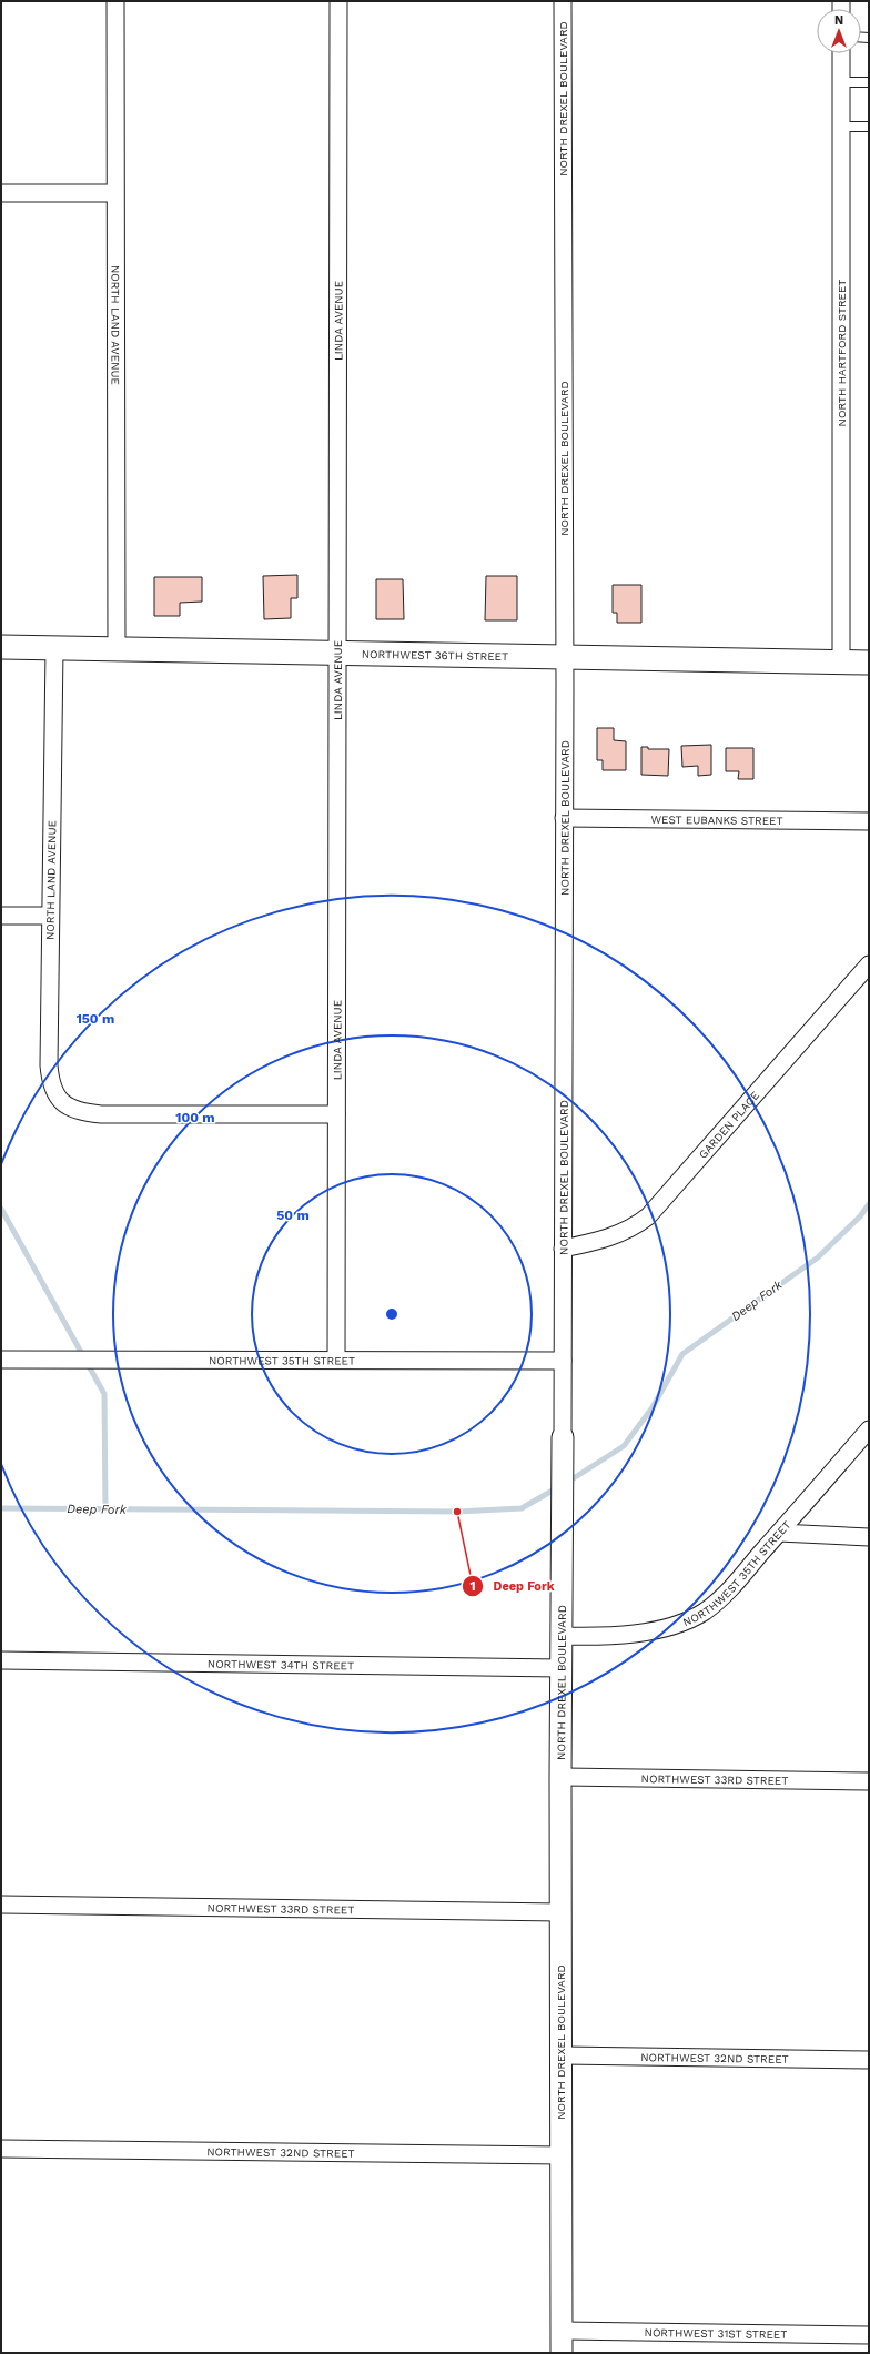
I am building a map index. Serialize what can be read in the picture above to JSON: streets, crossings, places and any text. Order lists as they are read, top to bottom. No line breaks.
{"streets":{"main road":["NORTHWEST 36TH STREET"],"street":["NORTH DREXEL BOULEVARD","LINDA AVENUE","NORTH LAND AVENUE","NORTH HARTFORD STREET","WEST EUBANKS STREET","GARDEN PLACE","NORTHWEST 35TH STREET","NORTHWEST 34TH STREET","NORTHWEST 33RD STREET","NORTHWEST 32ND STREET","NORTHWEST 31ST STREET"]},"crossings":[["NORTH DREXEL BOULEVARD","NORTHWEST 36TH STREET"],["NORTH DREXEL BOULEVARD","WEST EUBANKS STREET"],["NORTH DREXEL BOULEVARD","GARDEN PLACE"],["NORTH DREXEL BOULEVARD","NORTHWEST 35TH STREET"],["NORTH DREXEL BOULEVARD","NORTHWEST 34TH STREET"],["NORTH DREXEL BOULEVARD","NORTHWEST 33RD STREET"],["NORTH DREXEL BOULEVARD","NORTHWEST 32ND STREET"],["NORTH DREXEL BOULEVARD","NORTHWEST 31ST STREET"],["LINDA AVENUE","NORTH LAND AVENUE"],["LINDA AVENUE","NORTHWEST 36TH STREET"],["LINDA AVENUE","NORTHWEST 35TH STREET"],["NORTH LAND AVENUE","NORTHWEST 36TH STREET"],["NORTH HARTFORD STREET","NORTHWEST 36TH STREET"]],"water":["Deep Fork"],"places":["Deep Fork"],"north":"top","rings":["150 m","100 m","50 m"]}
